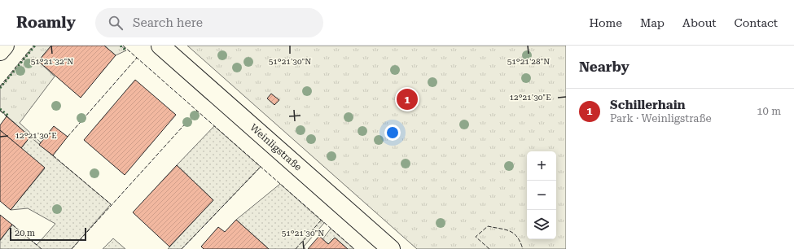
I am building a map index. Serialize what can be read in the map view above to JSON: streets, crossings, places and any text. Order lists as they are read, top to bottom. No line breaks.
{"streets":{"street":["Weinligstraße"]},"scale_bar":"20 m","page":{"header":"Roamly","search":"Search here","nav":["Home","Map","About","Contact"],"heading":"Nearby","pins":"1","list":[{"mark":"1","name":"Schillerhain","note":"Park · Weinligstraße","value":"10 m"}],"map_buttons":["+","−"],"scale":"20 m"},"coordinates":["51°21'32\"N","51°21'30\"N","51°21'28\"N","12°21'30\"E"]}
